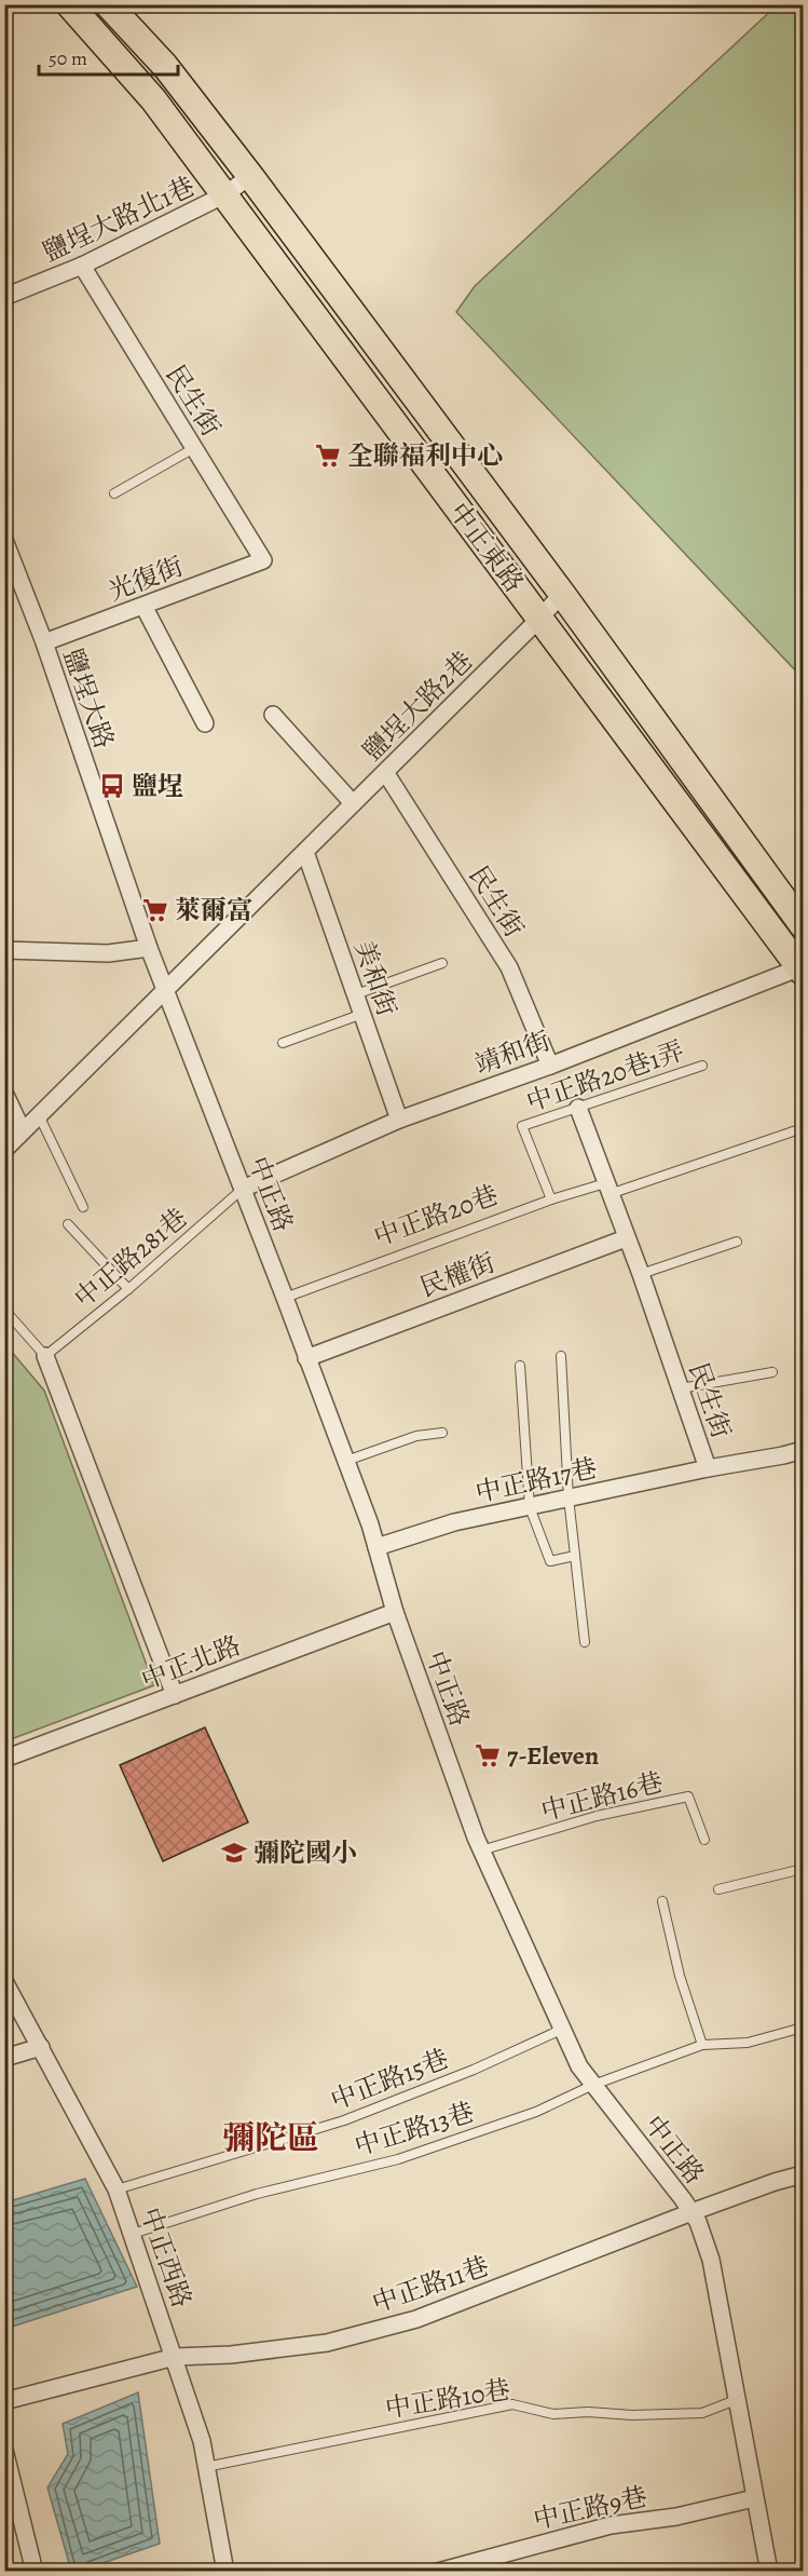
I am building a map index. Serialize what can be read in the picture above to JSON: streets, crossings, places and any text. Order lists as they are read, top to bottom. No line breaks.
{"streets":{"main road":["中正東路"],"street":["鹽埕大路北1巷","民生街","光復街","鹽埕大路","鹽埕大路2巷","美和街","靖和街","中正路","民權街","中正路17巷","中正北路","中正西路","中正路11巷","中正路9巷"],"lane":["中正路20巷1弄","中正路20巷","中正路281巷","中正路16巷","中正路15巷","中正路13巷","中正路10巷"]},"crossings":[["鹽埕大路北1巷","民生街"],["鹽埕大路北1巷","中正東路"],["民生街","光復街"],["民生街","鹽埕大路2巷"],["民生街","靖和街"],["民生街","民權街"],["民生街","中正路17巷"],["中正東路","鹽埕大路2巷"],["中正東路","靖和街"],["光復街","鹽埕大路"],["鹽埕大路","中正路"],["鹽埕大路2巷","美和街"],["鹽埕大路2巷","中正路"],["美和街","靖和街"],["靖和街","中正路"],["靖和街","中正路281巷"],["中正路20巷1弄","中正路20巷"],["中正路","中正路20巷"],["中正路","中正路281巷"],["中正路","民權街"],["中正路","中正路17巷"],["中正路","中正北路"],["中正路","中正路16巷"],["中正路","中正路15巷"],["中正路","中正路13巷"],["中正路","中正路11巷"],["中正路","中正路10巷"],["中正路","中正路9巷"],["中正路15巷","中正西路"],["中正路13巷","中正西路"],["中正西路","中正路11巷"],["中正西路","中正路10巷"]],"districts":["彌陀區"],"places":{"supermarket":["全聯福利中心","萊爾富","7-Eleven"],"bus stop":["鹽埕"],"school or university":["彌陀國小"]},"scale_bar":"50 m"}
